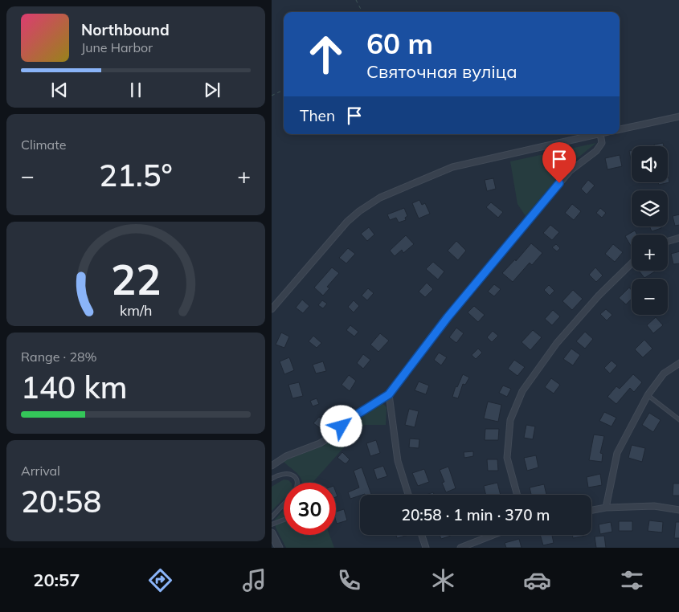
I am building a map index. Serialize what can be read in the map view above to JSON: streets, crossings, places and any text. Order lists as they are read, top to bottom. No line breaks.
{"page":{"turn":["60 m","Святочная вуліца"],"song":["Northbound","June Harbor"],"then":"Then","tile":["Climate",["Range · 28%","140 km"],["Arrival","20:58"]],"map_buttons":["+","−"],"heat":["−","21.5°","+"],"limit":"30","trip":"20:58 · 1 min · 370 m","tabs":"20:57","gauge":["22","km/h"]}}
